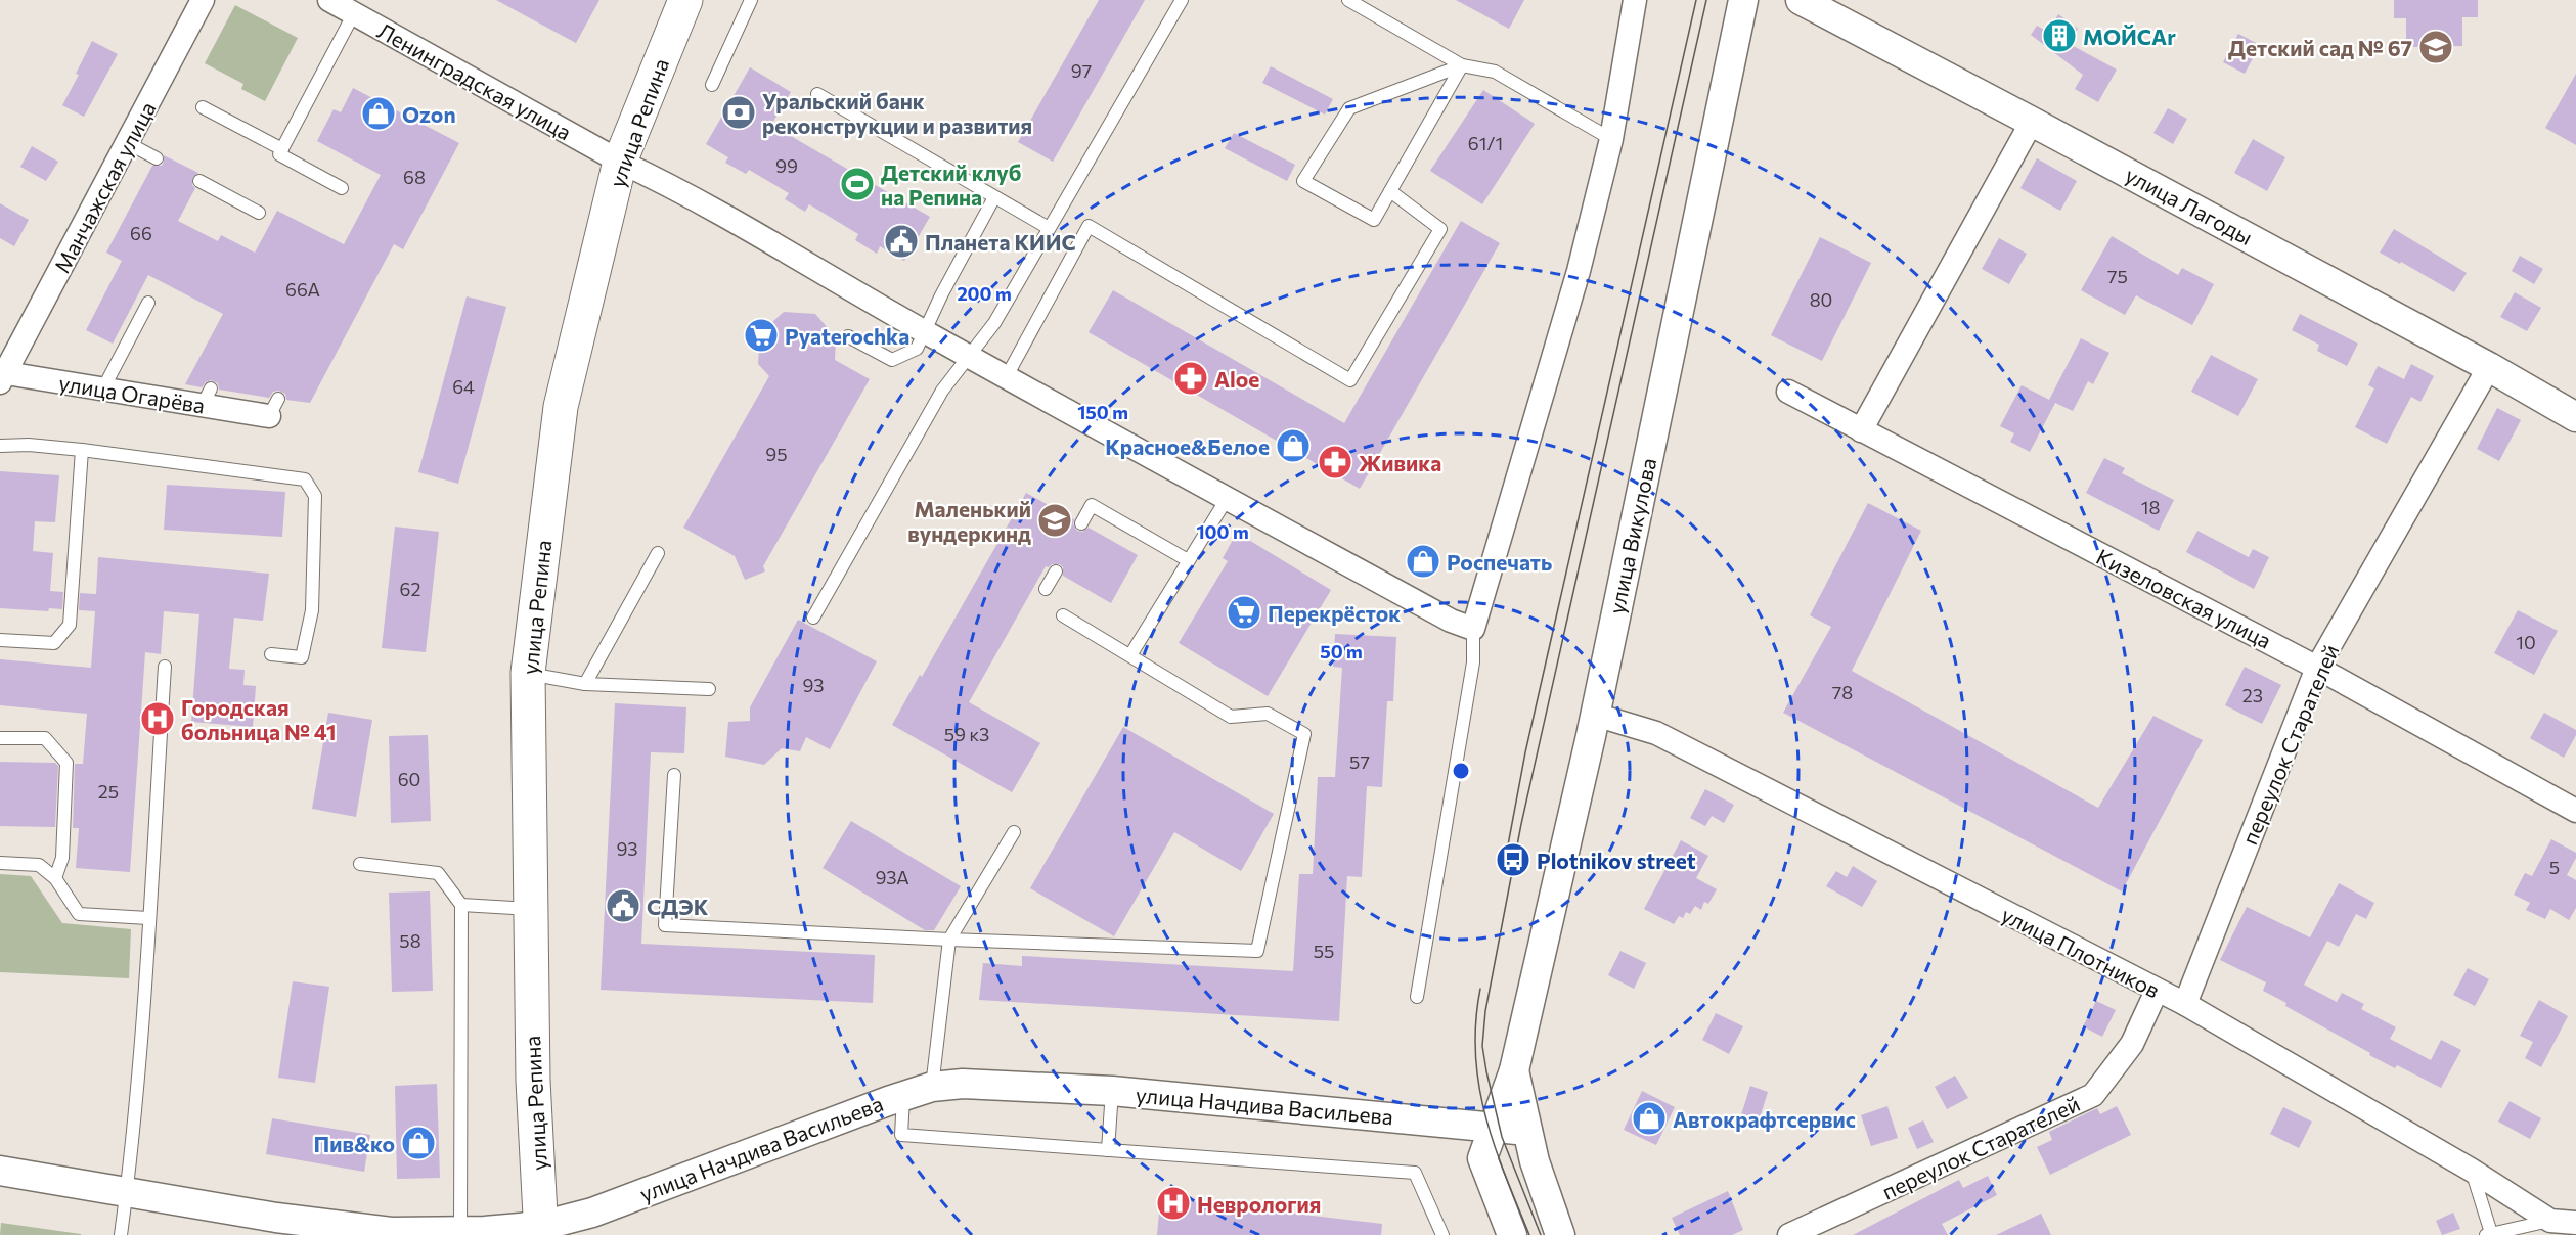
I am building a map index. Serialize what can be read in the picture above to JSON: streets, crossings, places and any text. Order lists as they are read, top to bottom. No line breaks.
{"streets":{"main road":["улица Репина"],"street":["Ленинградская улица","Манчажская улица","улица Лагоды","улица Огарёва","улица Викулова","Кизеловская улица","переулок Старателей","улица Плотников","улица Начдива Васильева"]},"crossings":[["Ленинградская улица","улица Репина"],["улица Репина","улица Начдива Васильева"],["Манчажская улица","улица Огарёва"],["улица Лагоды","переулок Старателей"],["улица Викулова","улица Плотников"],["улица Викулова","улица Начдива Васильева"],["Кизеловская улица","переулок Старателей"],["переулок Старателей","улица Плотников"]],"places":{"building":["МОЙCAr"],"school or university":["Детский сад № 67","Маленький вундеркинд"],"bank":["Уральский банк реконструкции и развития"],"shop":["Ozon","Красное&Белое","Роспечать","Автокрафтсервис","Пив&ко"],"sports":["Детский клуб на Репина"],"public building":["Планета КИИС","СДЭК"],"supermarket":["Pyaterochka","Перекрёсток"],"pharmacy":["Aloe","Живика"],"hospital":["Городская больница № 41","Неврология"],"bus stop":["Plotnikov street"]},"house_numbers":["97","61/1","99","68","66","75","66А","80","64","95","18","62","10","93","78","23","59 к3","57","60","25","93","5","93А","58","55"],"rings":["200 m","150 m","100 m","50 m"]}
